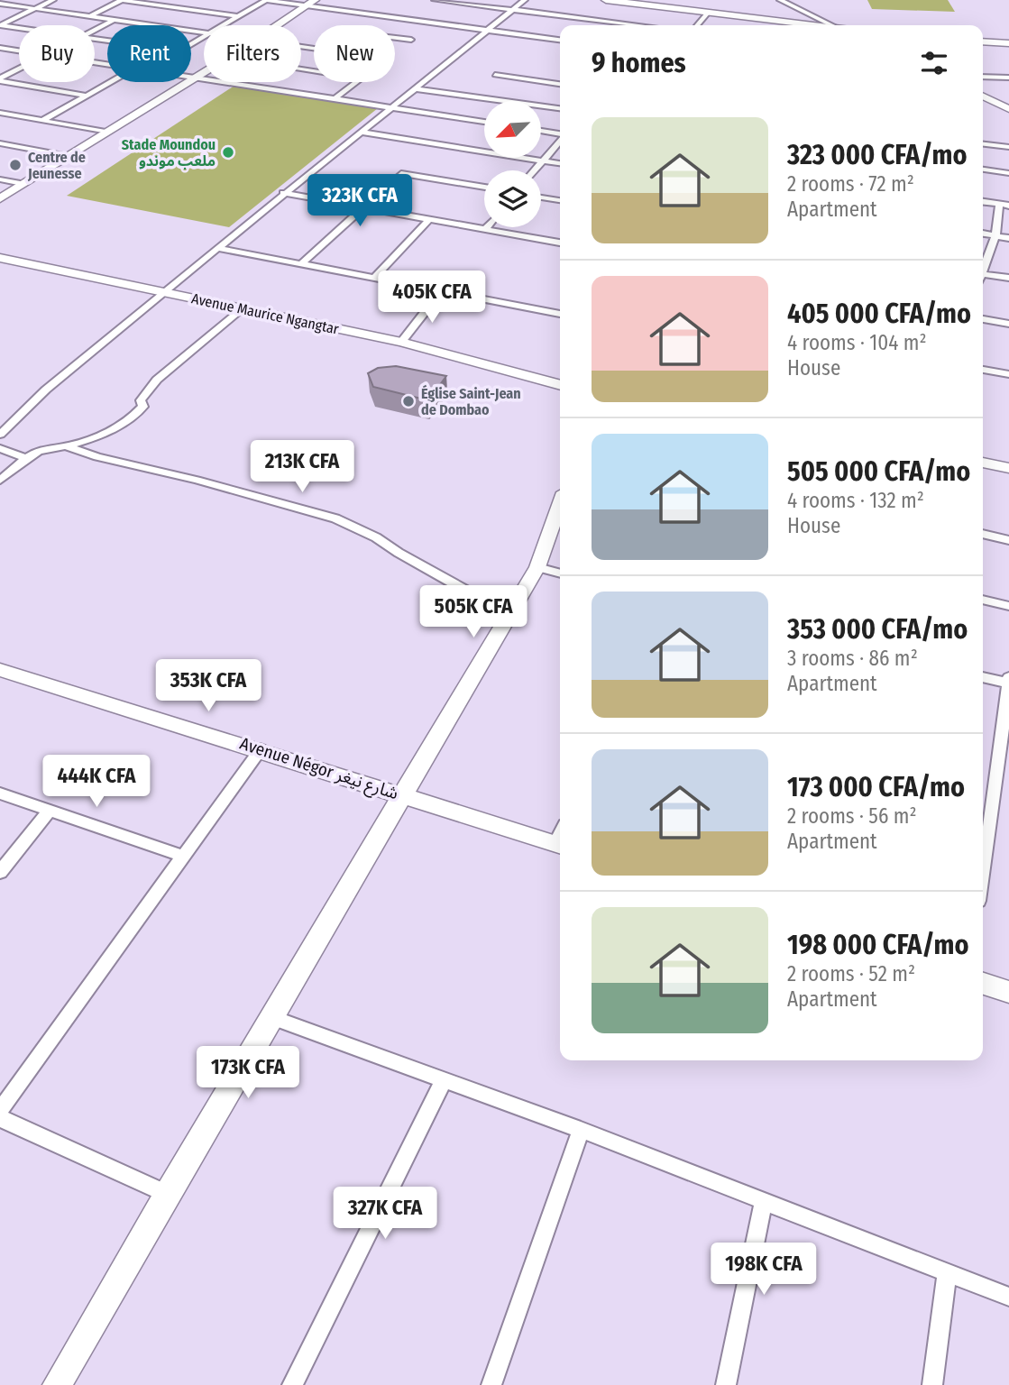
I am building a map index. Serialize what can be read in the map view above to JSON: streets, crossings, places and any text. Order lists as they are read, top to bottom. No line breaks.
{"streets":{"street":["Avenue Maurice Ngangtar","Avenue Négor شارع نيغر"]},"places":["Stade Moundou ملعب موندو","Centre de Jeunesse","Église Saint-Jean de Dombao"],"north":"bottom left","page":{"chip":["Buy","Rent","Filters","New"],"heading":"9 homes","list":[{"name":"323 000 CFA/mo","note":"2 rooms · 72 m² · Apartment"},{"name":"405 000 CFA/mo","note":"4 rooms · 104 m² · House"},{"name":"505 000 CFA/mo","note":"4 rooms · 132 m² · House"},{"name":"353 000 CFA/mo","note":"3 rooms · 86 m² · Apartment"},{"name":"173 000 CFA/mo","note":"2 rooms · 56 m² · Apartment"},{"name":"198 000 CFA/mo","note":"2 rooms · 52 m² · Apartment"}],"price":["323K CFA","405K CFA","213K CFA","505K CFA","353K CFA","444K CFA","173K CFA","327K CFA","198K CFA"]}}
